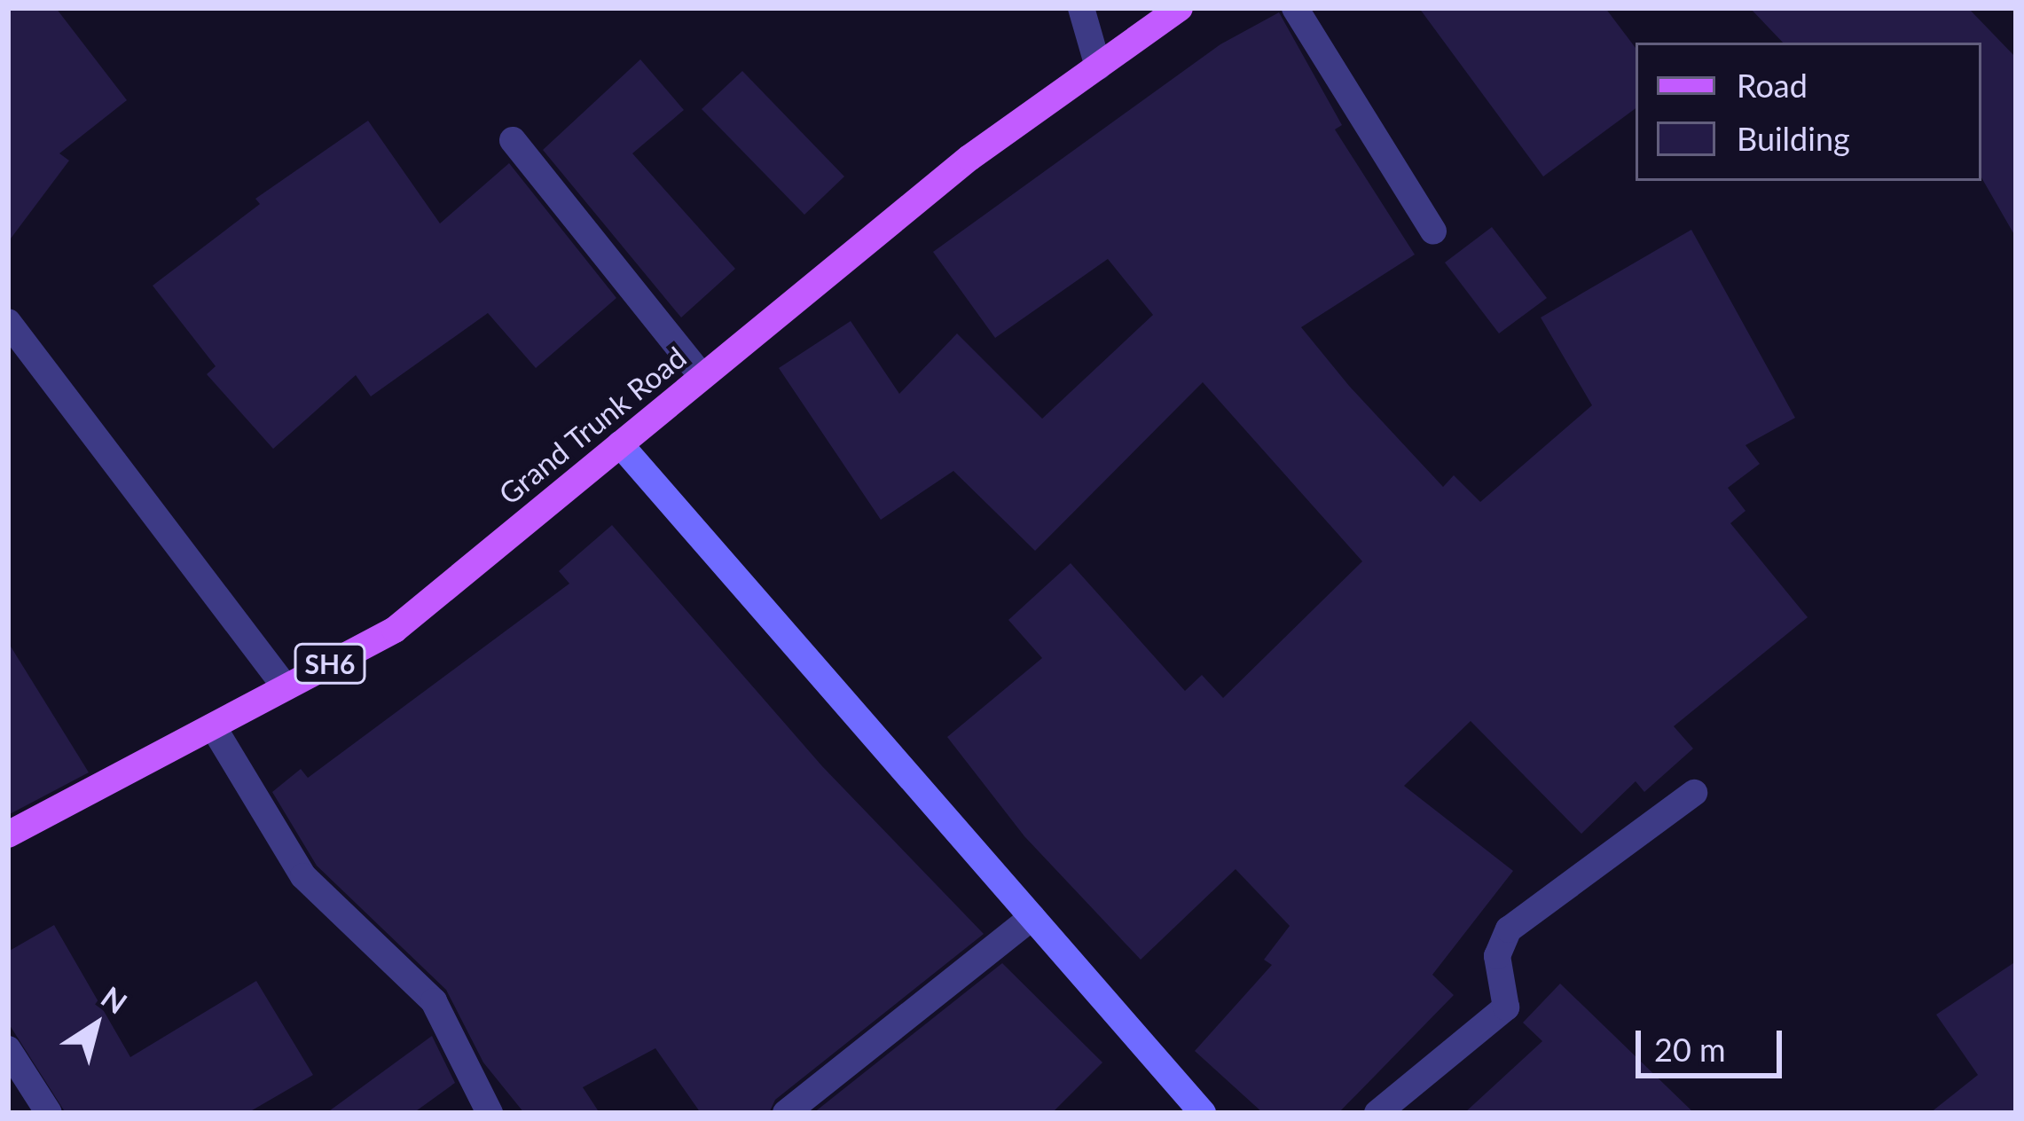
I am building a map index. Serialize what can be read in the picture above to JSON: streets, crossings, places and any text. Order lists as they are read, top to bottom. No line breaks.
{"streets":{"main road":["Grand Trunk Road","SH6"]},"legend":["Road","Building"],"scale_bar":"20 m","north":"top right"}
